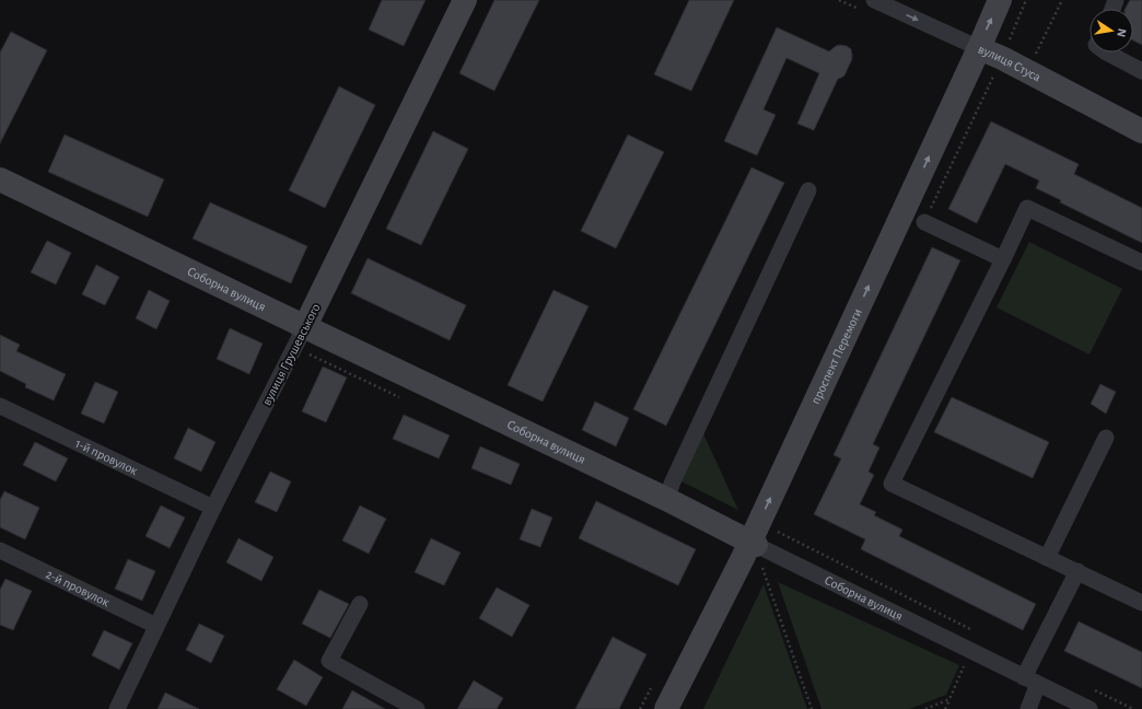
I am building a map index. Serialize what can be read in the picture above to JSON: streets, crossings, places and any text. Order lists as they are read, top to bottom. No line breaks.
{"streets":{"street":["вулиця Стуса","Соборна вулиця","вулиця Грушевського","проспект Перемоги","1-й провулок","2-й провулок"]},"crossings":[["вулиця Стуса","проспект Перемоги"],["Соборна вулиця","вулиця Грушевського"],["Соборна вулиця","проспект Перемоги"],["вулиця Грушевського","1-й провулок"],["вулиця Грушевського","2-й провулок"]],"one_way":["вулиця Стуса"],"north":"right"}
